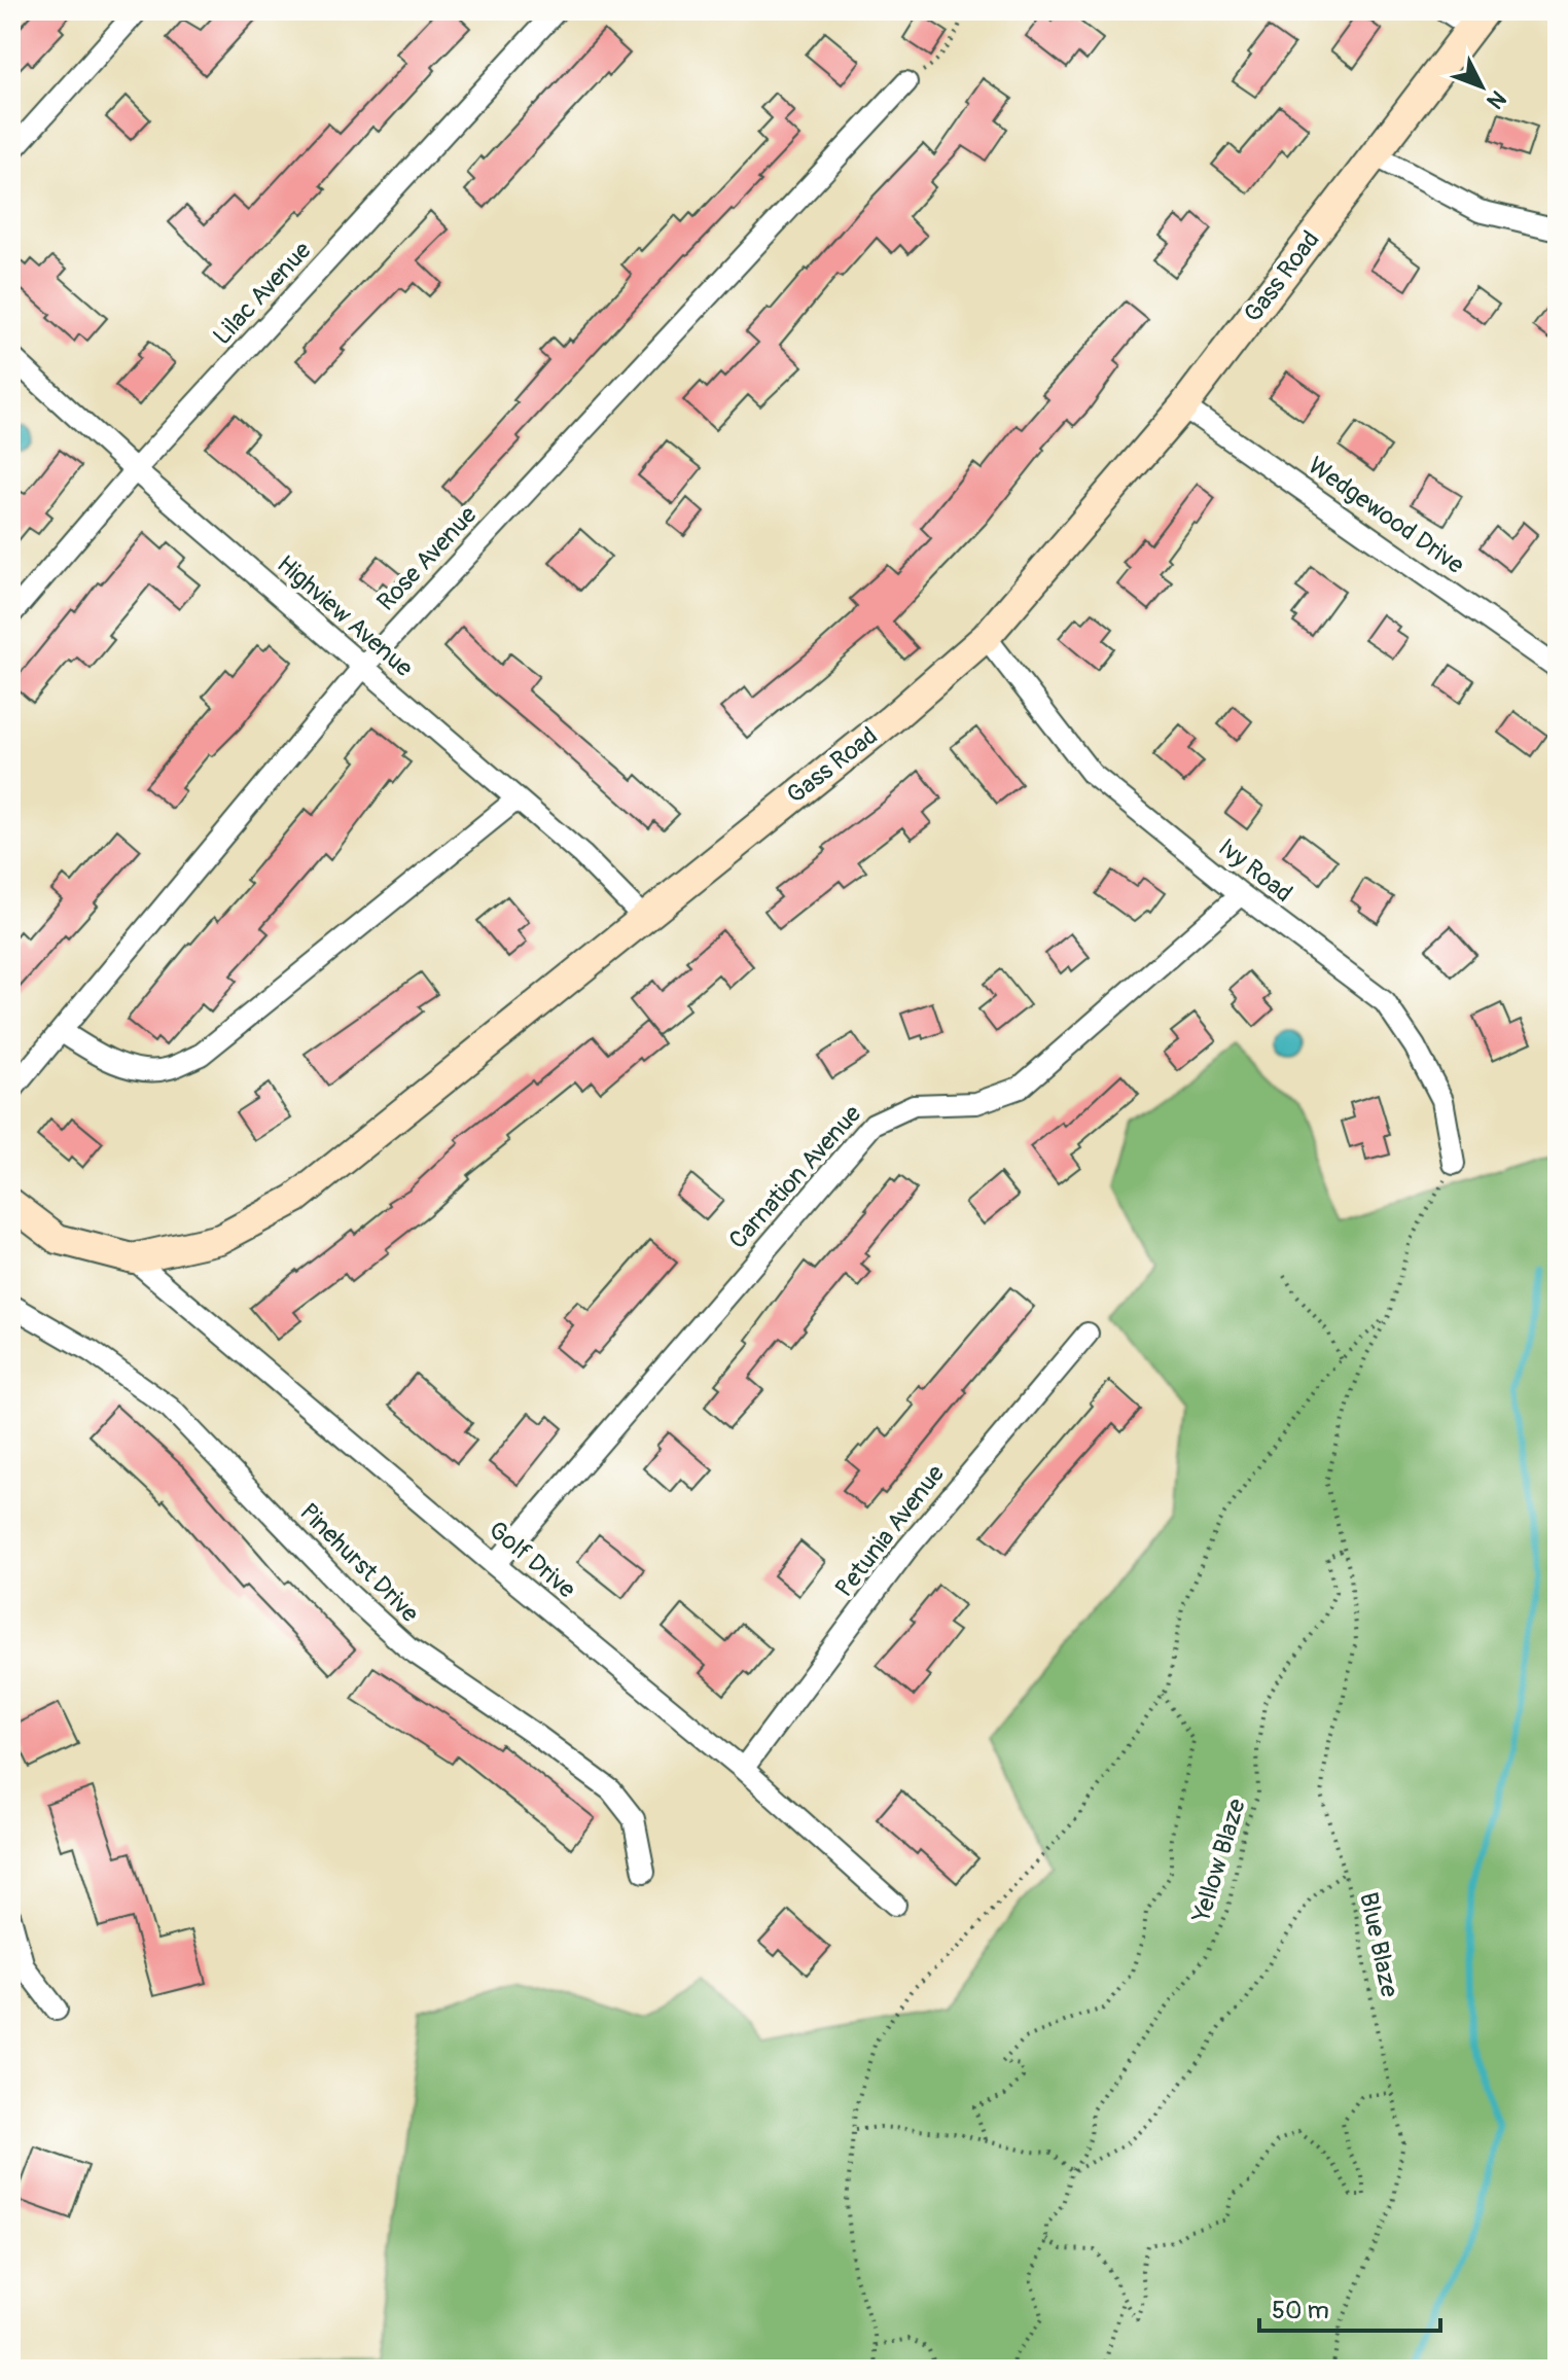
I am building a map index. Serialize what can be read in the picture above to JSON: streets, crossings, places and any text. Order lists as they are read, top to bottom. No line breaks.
{"streets":{"street":["Gass Road","Lilac Avenue","Wedgewood Drive","Rose Avenue","Highview Avenue","Ivy Road","Carnation Avenue","Petunia Avenue","Golf Drive","Pinehurst Drive"],"path":["Yellow Blaze","Blue Blaze"]},"crossings":[["Gass Road","Wedgewood Drive"],["Gass Road","Highview Avenue"],["Gass Road","Ivy Road"],["Gass Road","Golf Drive"],["Lilac Avenue","Highview Avenue"],["Rose Avenue","Highview Avenue"],["Ivy Road","Carnation Avenue"],["Carnation Avenue","Golf Drive"],["Petunia Avenue","Golf Drive"],["Yellow Blaze","Blue Blaze"]],"scale_bar":"50 m","north":"bottom right"}
